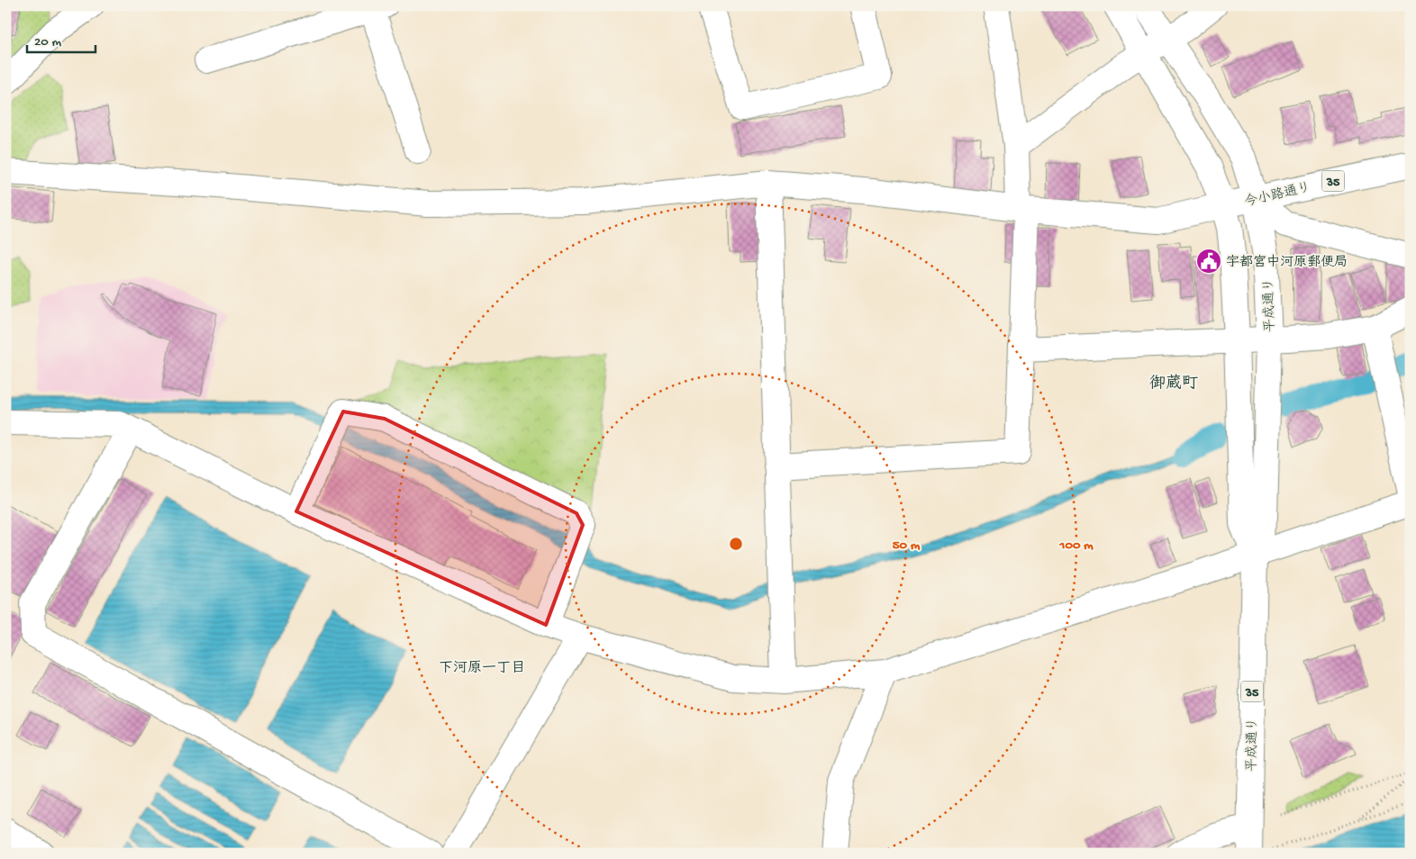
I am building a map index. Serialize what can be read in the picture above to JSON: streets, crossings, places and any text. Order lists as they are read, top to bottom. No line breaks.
{"streets":{"street":["35","今小路通り","平成通り"]},"crossings":[["今小路通り","平成通り"]],"districts":["御蔵町","下河原一丁目"],"places":{"public building":["宇都宮中河原郵便局"]},"scale_bar":"20 m","rings":["50 m","100 m"]}
